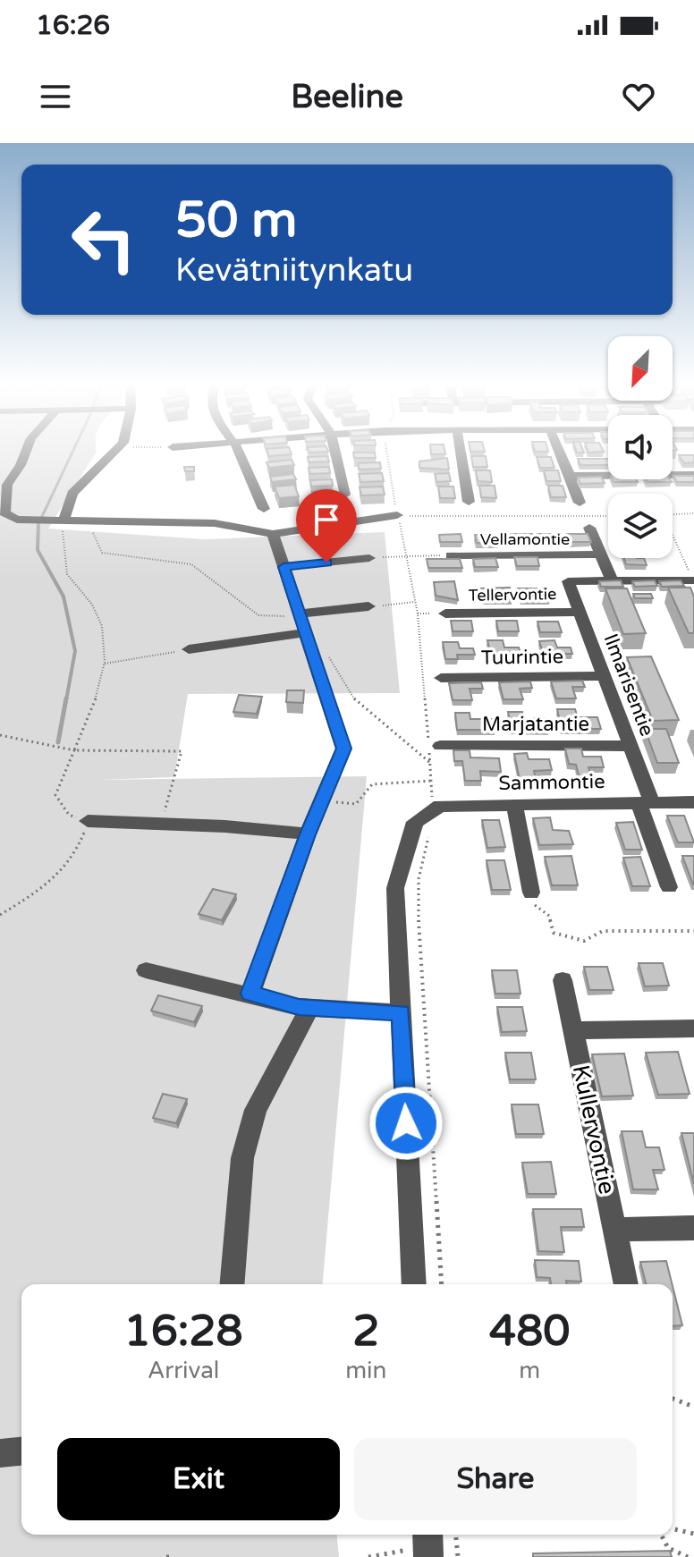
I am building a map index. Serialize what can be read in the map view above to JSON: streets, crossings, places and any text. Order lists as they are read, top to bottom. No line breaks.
{"streets":{"street":["Vellamontie","Tellervontie","Tuurintie","Ilmarisentie","Marjatantie","Sammontie","Kullervontie"]},"crossings":[["Vellamontie","Ilmarisentie"],["Tellervontie","Ilmarisentie"],["Tuurintie","Ilmarisentie"],["Ilmarisentie","Marjatantie"],["Ilmarisentie","Sammontie"]],"north":"bottom left","page":{"status":"16:26","header":"Beeline","turn":["50 m","Kevätniitynkatu"],"eta":["16:28","Arrival","2","min","480","m"],"buttons":["Exit","Share"]}}
